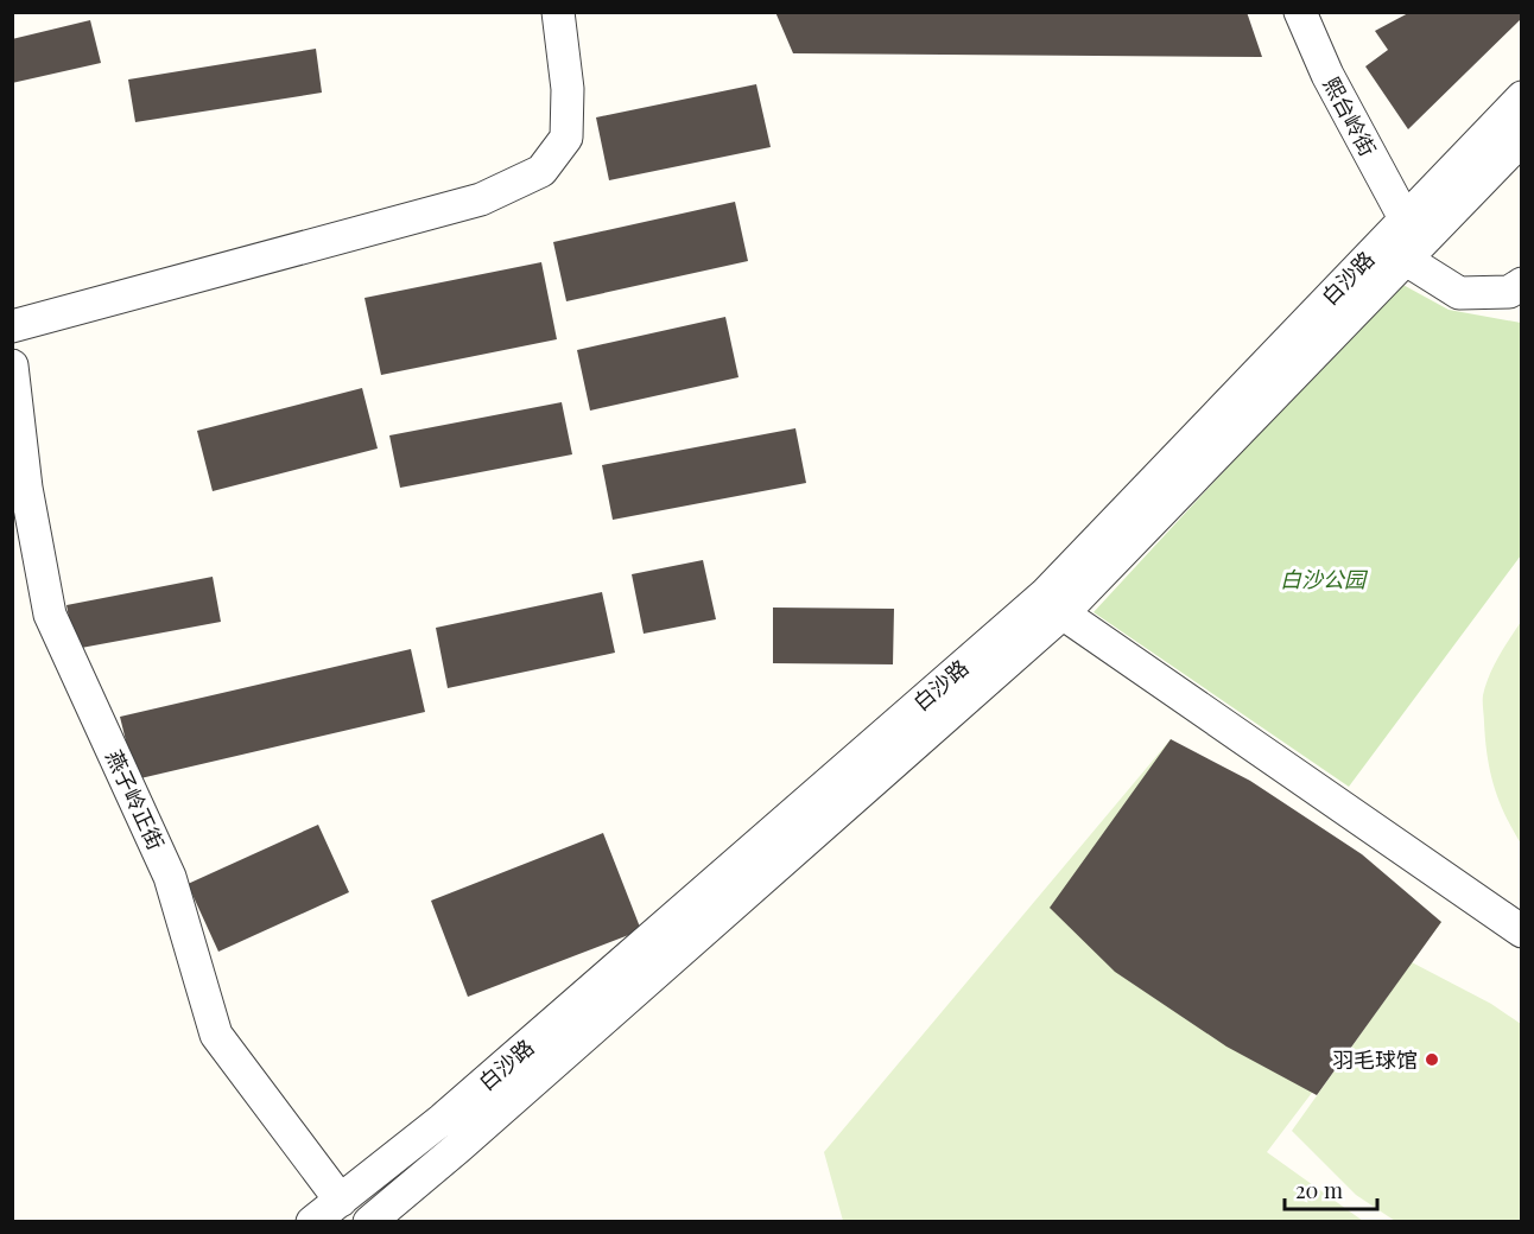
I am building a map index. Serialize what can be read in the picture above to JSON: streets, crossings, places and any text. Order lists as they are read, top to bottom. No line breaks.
{"streets":{"street":["熙台岭街","白沙路","燕子岭正街"]},"crossings":[["熙台岭街","白沙路"],["白沙路","燕子岭正街"]],"parks":["白沙公园"],"places":["羽毛球馆"],"scale_bar":"20 m"}
